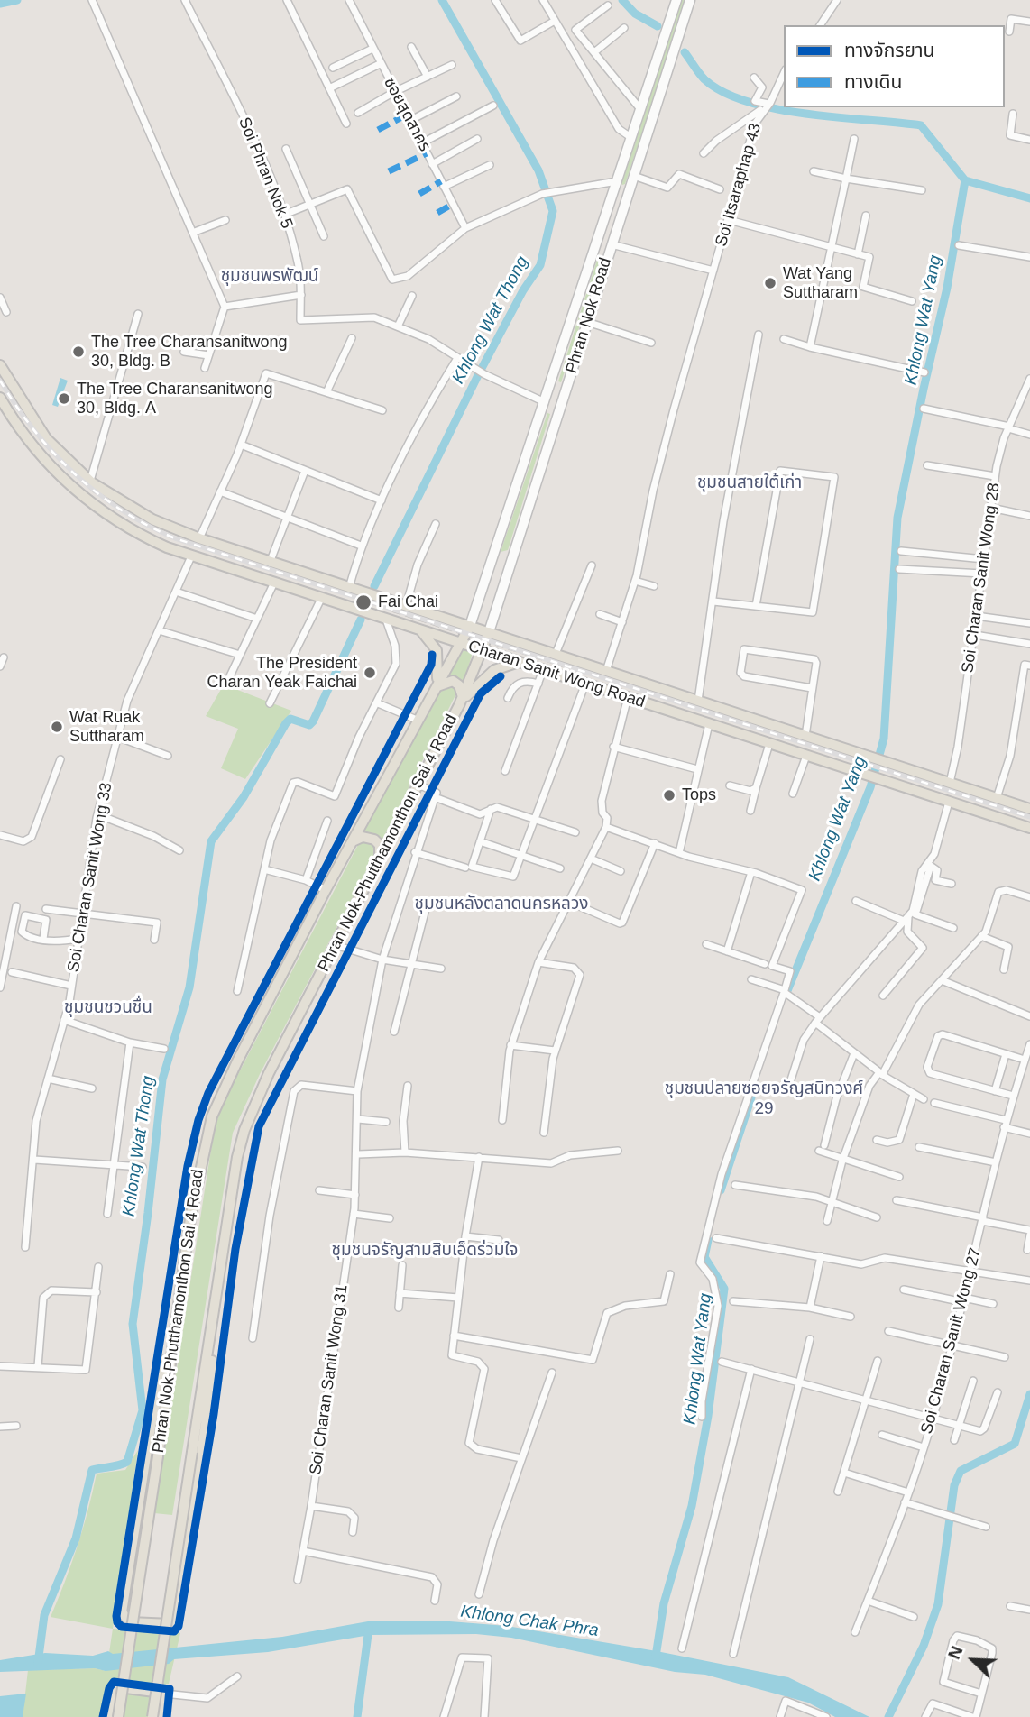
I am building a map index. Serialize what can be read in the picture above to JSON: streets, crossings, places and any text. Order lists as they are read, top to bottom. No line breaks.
{"streets":{"main road":["Phran Nok Road","Charan Sanit Wong Road","Phran Nok-Phutthamonthon Sai 4 Road"],"street":["ซอยสุดสาคร","Soi Phran Nok 5","Soi Itsaraphap 43","Soi Charan Sanit Wong 28","Soi Charan Sanit Wong 33","Soi Charan Sanit Wong 27","Soi Charan Sanit Wong 31"]},"crossings":[["Soi Phran Nok 5","Phran Nok Road"],["Soi Itsaraphap 43","Charan Sanit Wong Road"],["Phran Nok Road","Charan Sanit Wong Road"],["Phran Nok Road","Phran Nok-Phutthamonthon Sai 4 Road"],["Soi Charan Sanit Wong 28","Charan Sanit Wong Road"],["Charan Sanit Wong Road","Phran Nok-Phutthamonthon Sai 4 Road"],["Charan Sanit Wong Road","Soi Charan Sanit Wong 33"]],"districts":["ชุมชนพรพัฒน์","ชุมชนสายใต้เก่า","ชุมชนหลังตลาดนครหลวง","ชุมชนชวนชื่น","ชุมชนปลายซอยจรัญสนิทวงศ์ 29","ชุมชนจรัญสามสิบเอ็ดร่วมใจ"],"water":["Khlong Wat Thong","Khlong Wat Yang","Khlong Chak Phra"],"places":["Wat Yang Suttharam","The Tree Charansanitwong 30, Bldg. B","The Tree Charansanitwong 30, Bldg. A","Fai Chai","The President Charan Yeak Faichai","Wat Ruak Suttharam","Tops"],"legend":["ทางจักรยาน","ทางเดิน"],"north":"top left"}
